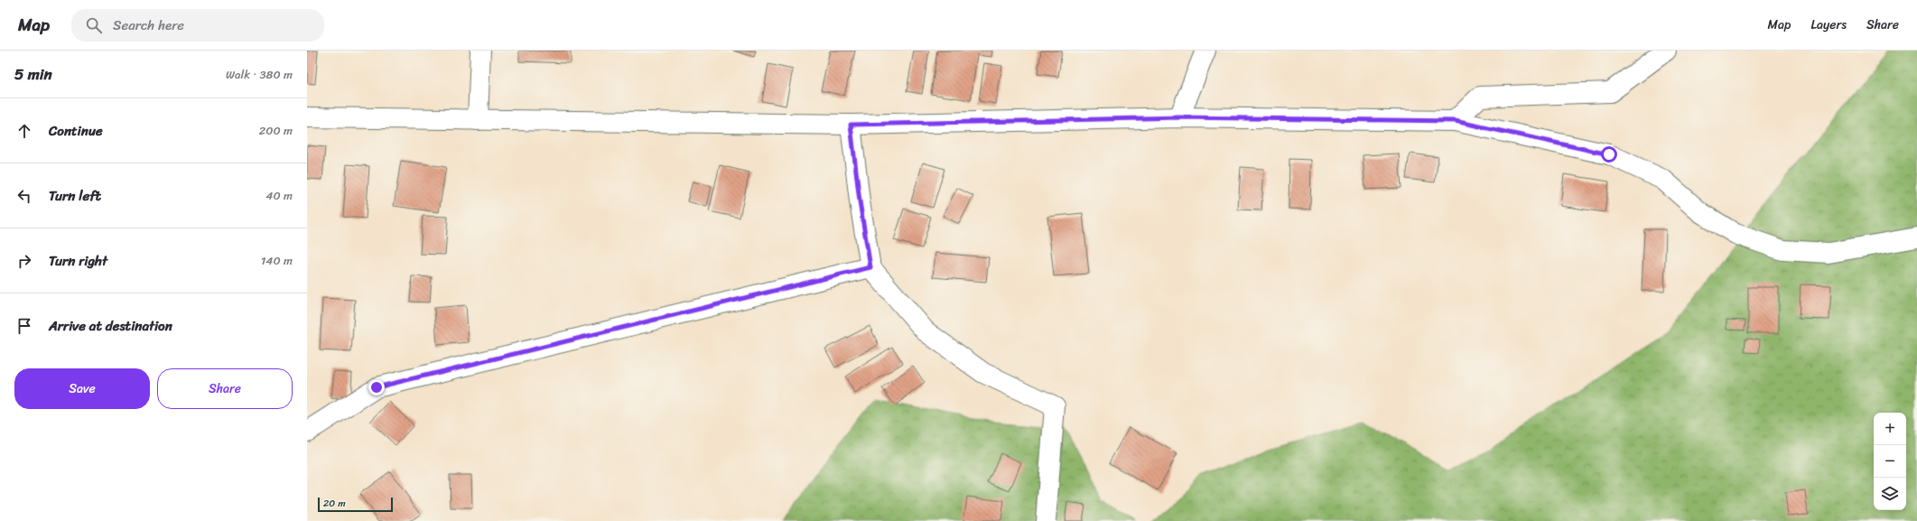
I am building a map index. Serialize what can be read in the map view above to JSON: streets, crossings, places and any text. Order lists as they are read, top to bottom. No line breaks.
{"scale_bar":"20 m","page":{"header":"Map","search":"Search here","nav":["Map","Layers","Share"],"heading":["5 min","Walk · 380 m"],"list":[["Continue","200 m"],["Turn left","40 m"],["Turn right","140 m"],"Arrive at destination"],"buttons":["Save","Share"],"map_buttons":["+","−"],"scale":"20 m"}}
